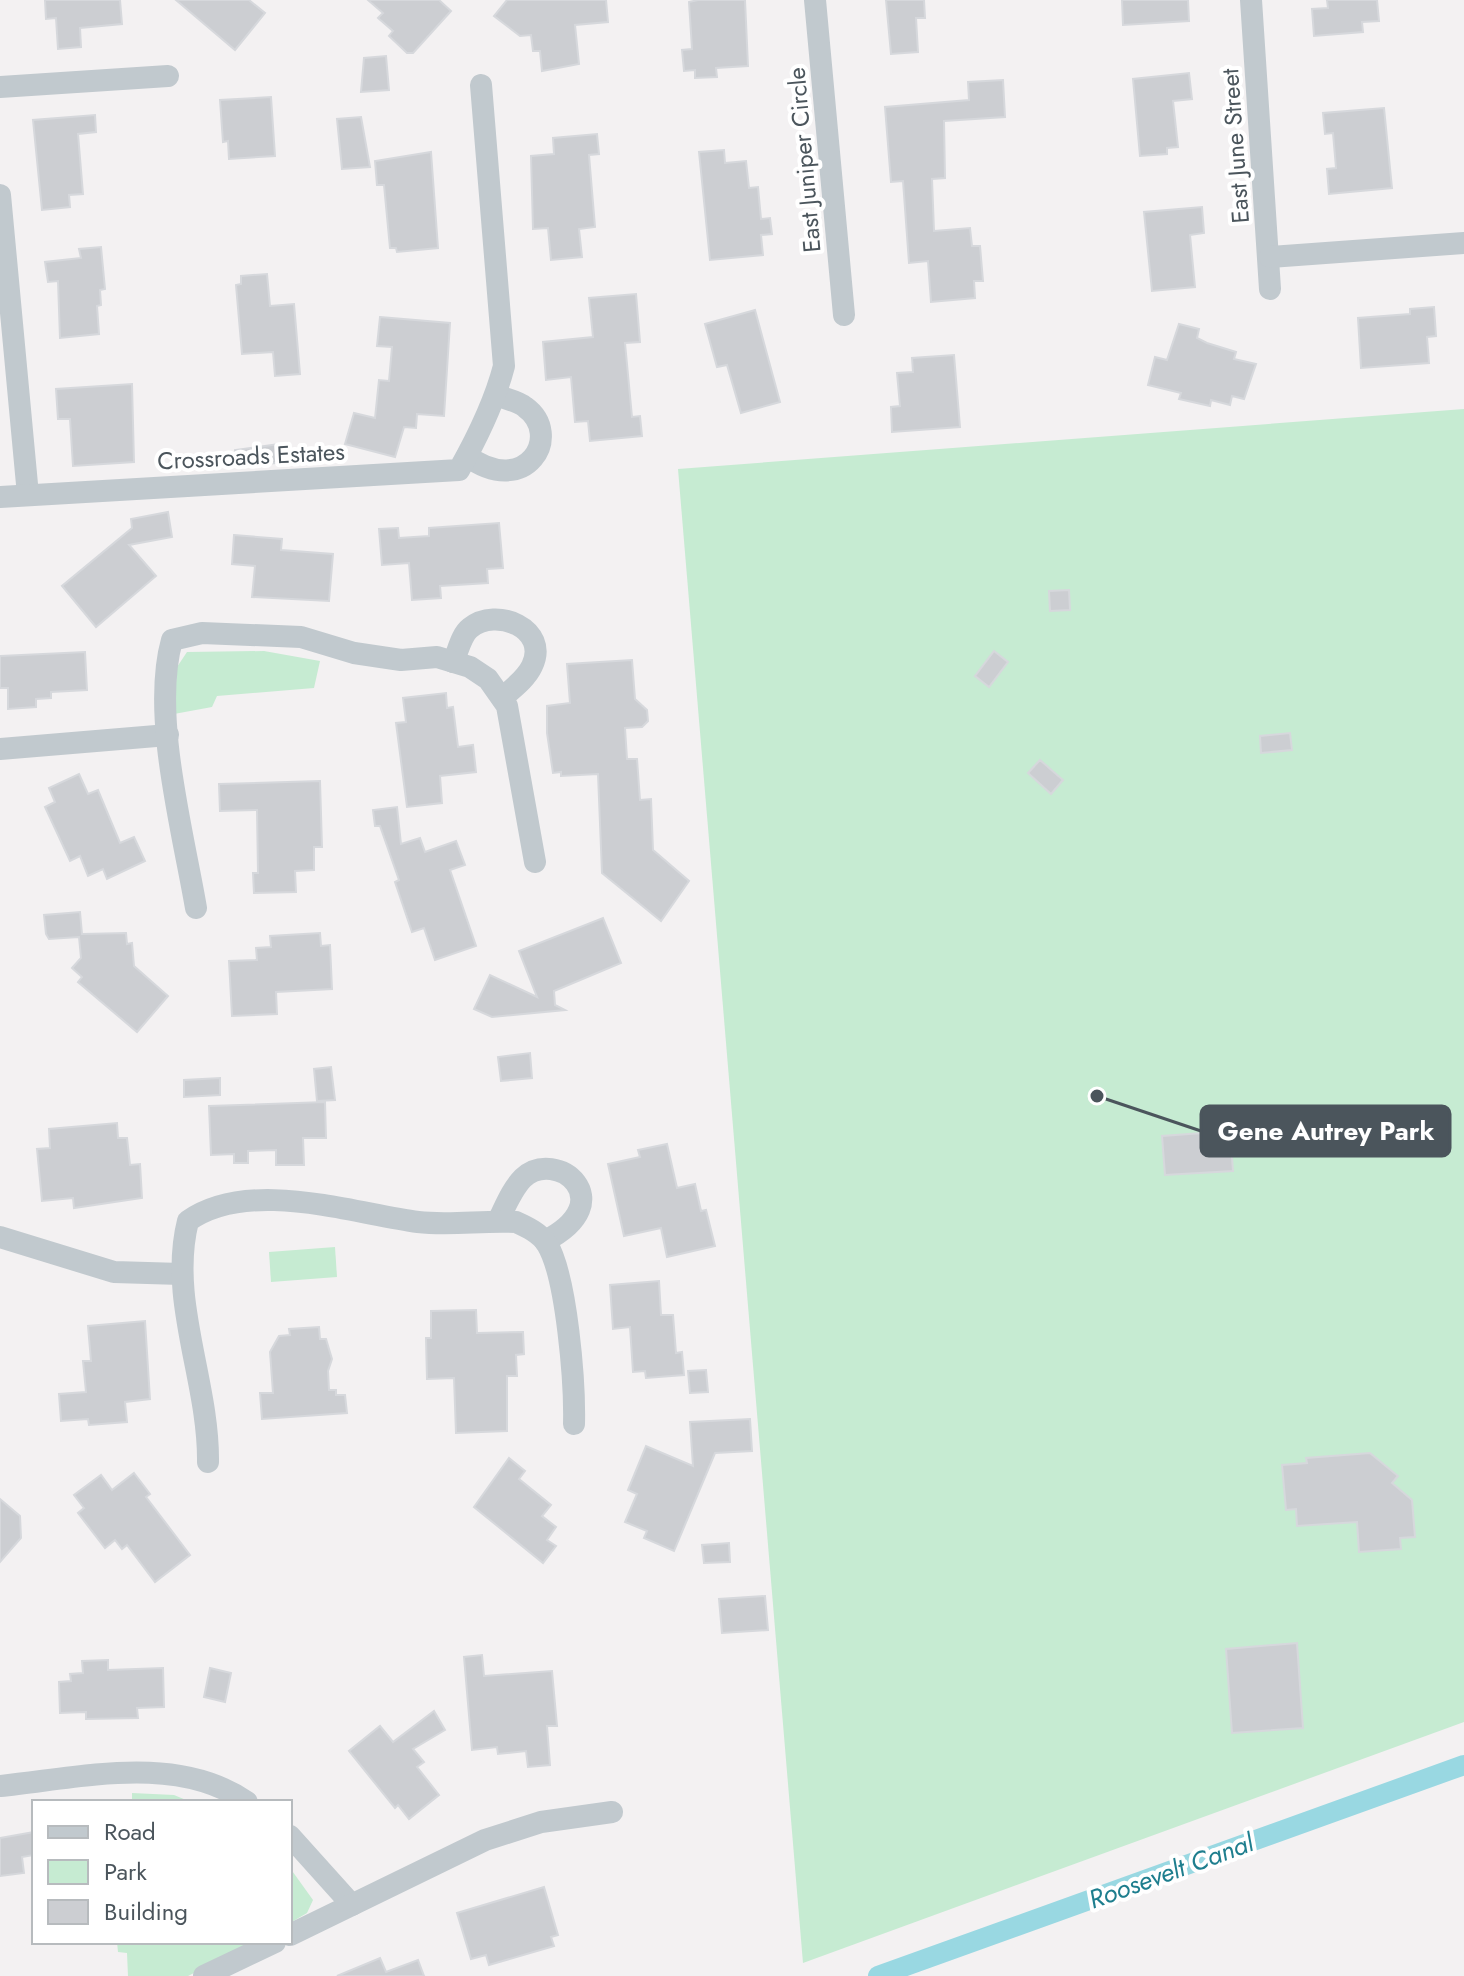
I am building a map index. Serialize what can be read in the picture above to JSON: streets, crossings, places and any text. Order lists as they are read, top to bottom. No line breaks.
{"streets":{"street":["East June Street","East Juniper Circle","Crossroads Estates"]},"water":["Roosevelt Canal"],"places":["Gene Autrey Park"],"legend":["Road","Park","Building"]}
